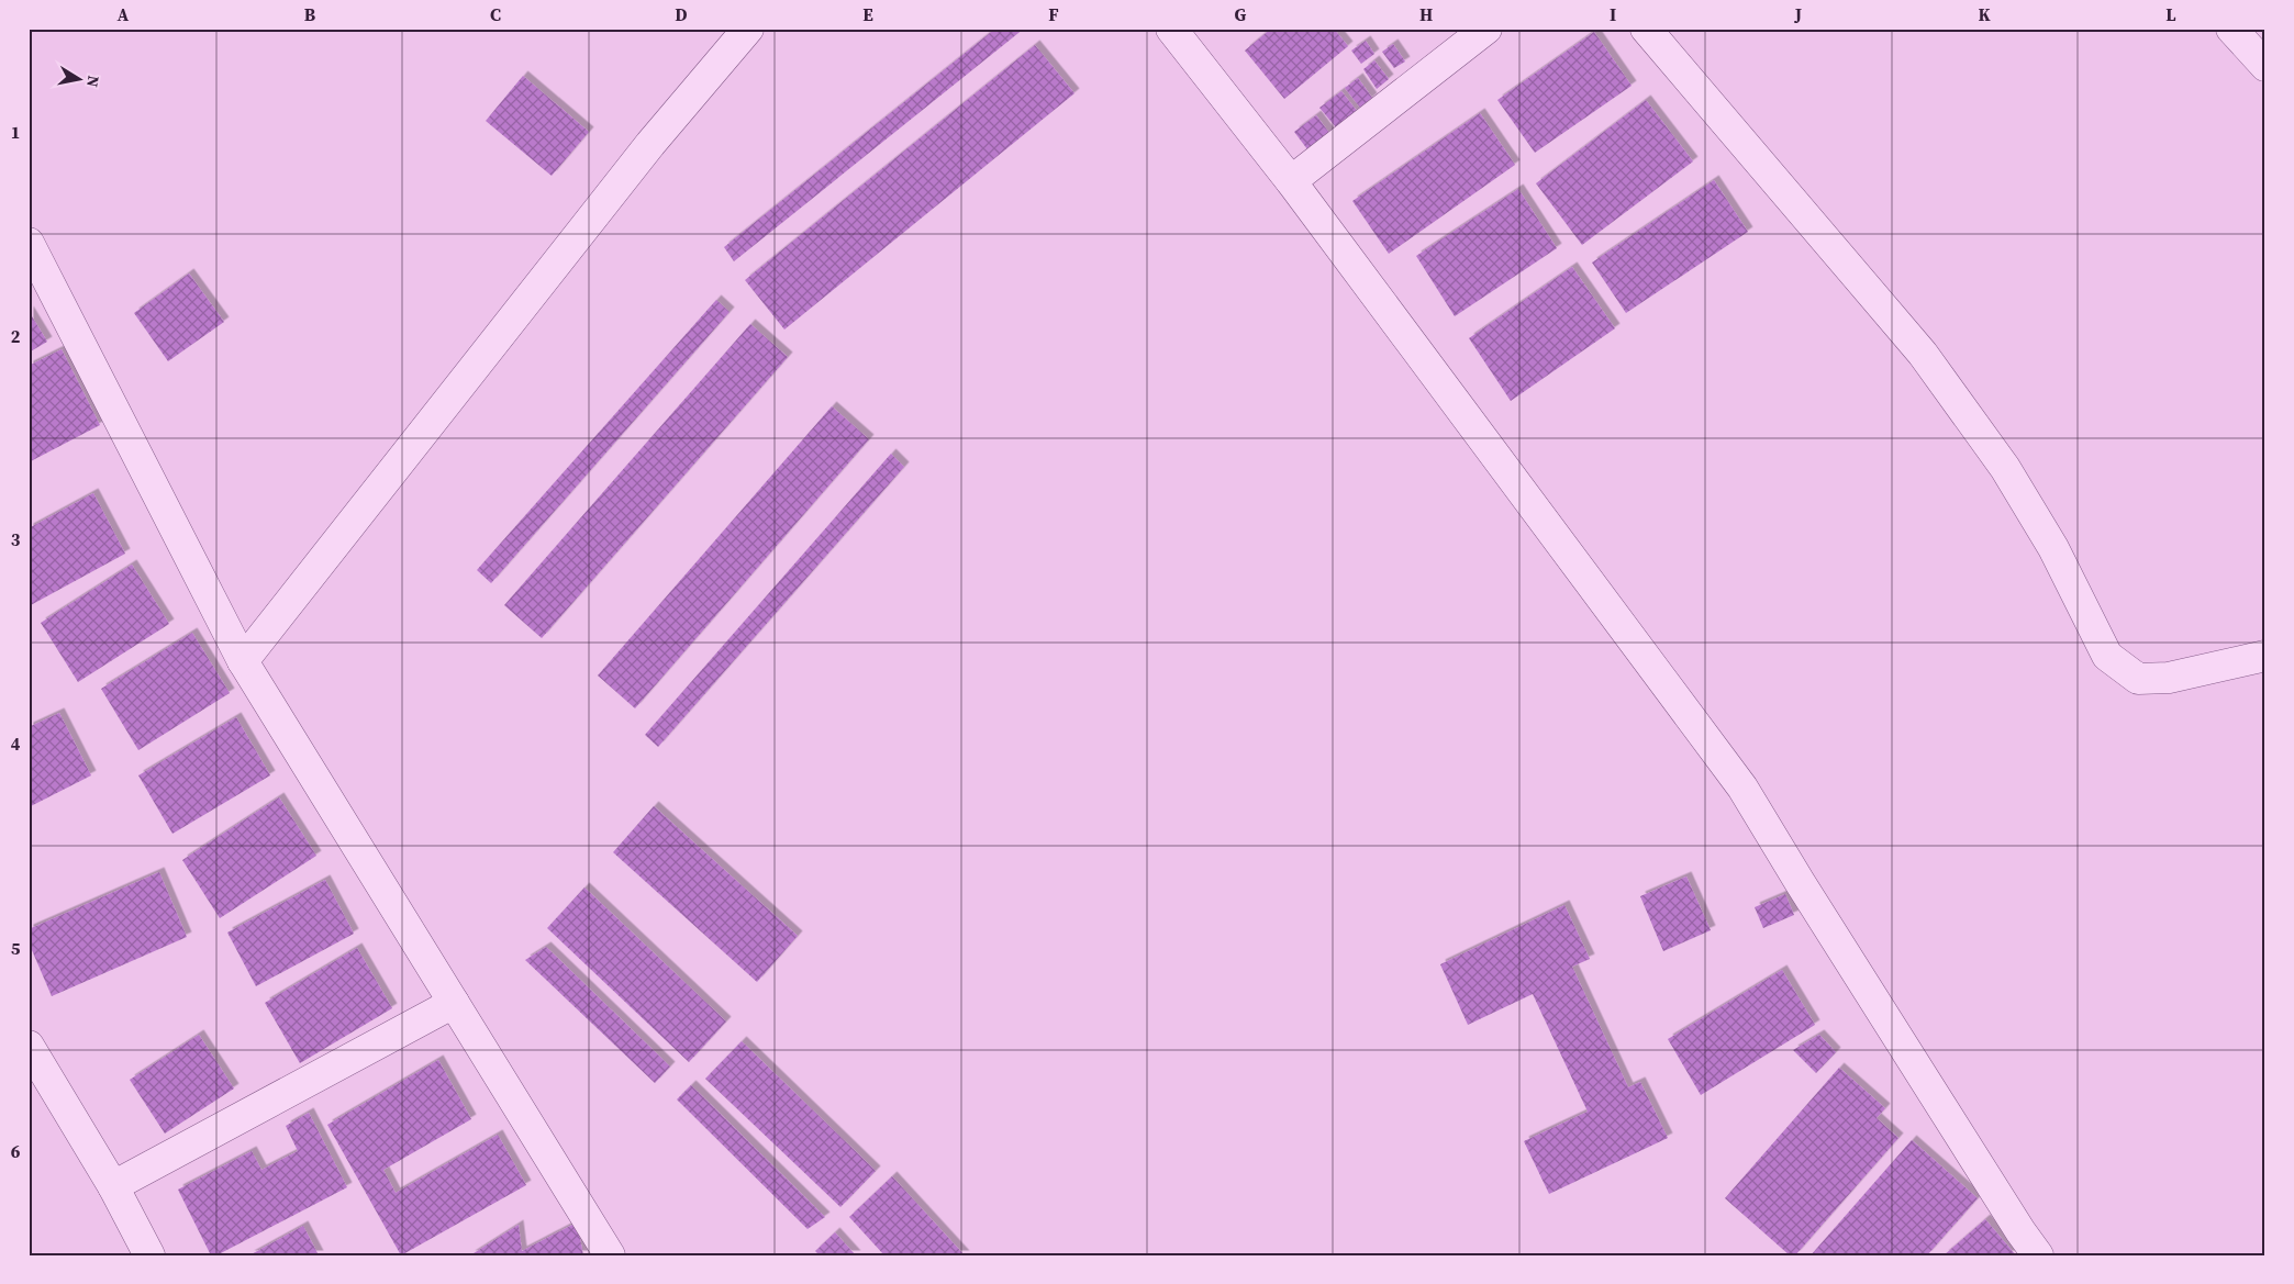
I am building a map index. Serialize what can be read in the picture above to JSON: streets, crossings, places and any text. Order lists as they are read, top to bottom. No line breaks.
{"north":"right","grid":{"columns":["A","B","C","D","E","F","G","H","I","J","K","L"],"rows":["1","2","3","4","5","6"]}}
